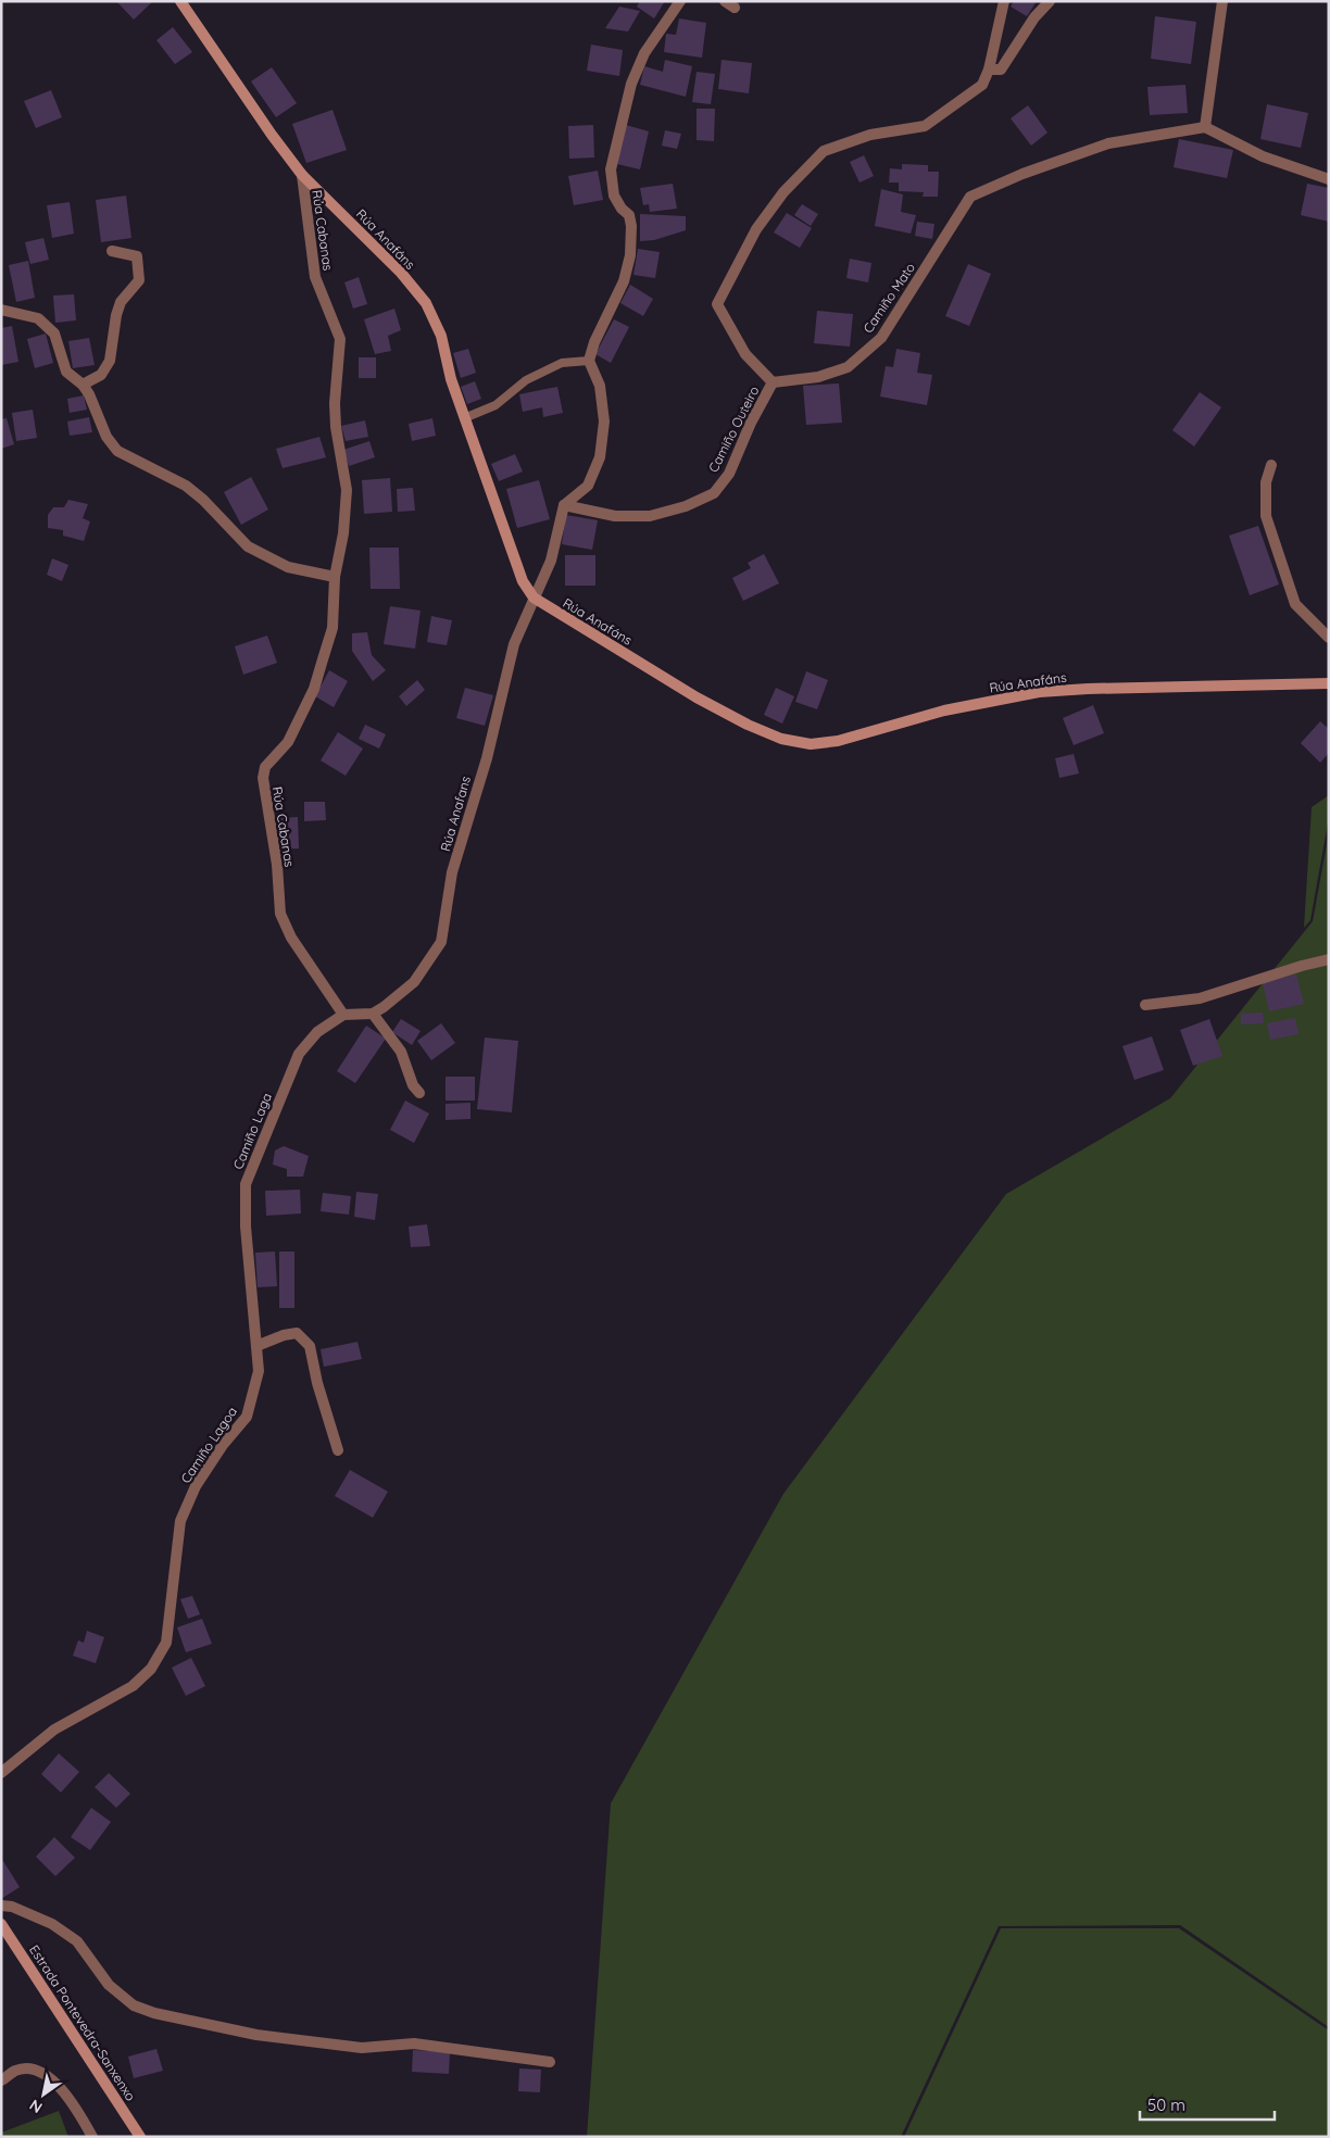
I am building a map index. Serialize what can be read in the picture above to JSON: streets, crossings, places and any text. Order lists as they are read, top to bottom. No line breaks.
{"streets":{"street":["Rúa Cabanas","Rúa Anafáns","Camiño Mato","Camiño Outeiro","Rúa Anafans","Camiño Laga","Camiño Lagoa","Estrada Pontevedra-Sanxenxo"]},"crossings":[["Rúa Cabanas","Rúa Anafáns"],["Rúa Cabanas","Camiño Laga"],["Rúa Anafáns","Rúa Anafans"],["Camiño Mato","Camiño Outeiro"],["Camiño Laga","Camiño Lagoa"]],"scale_bar":"50 m","north":"bottom left"}
